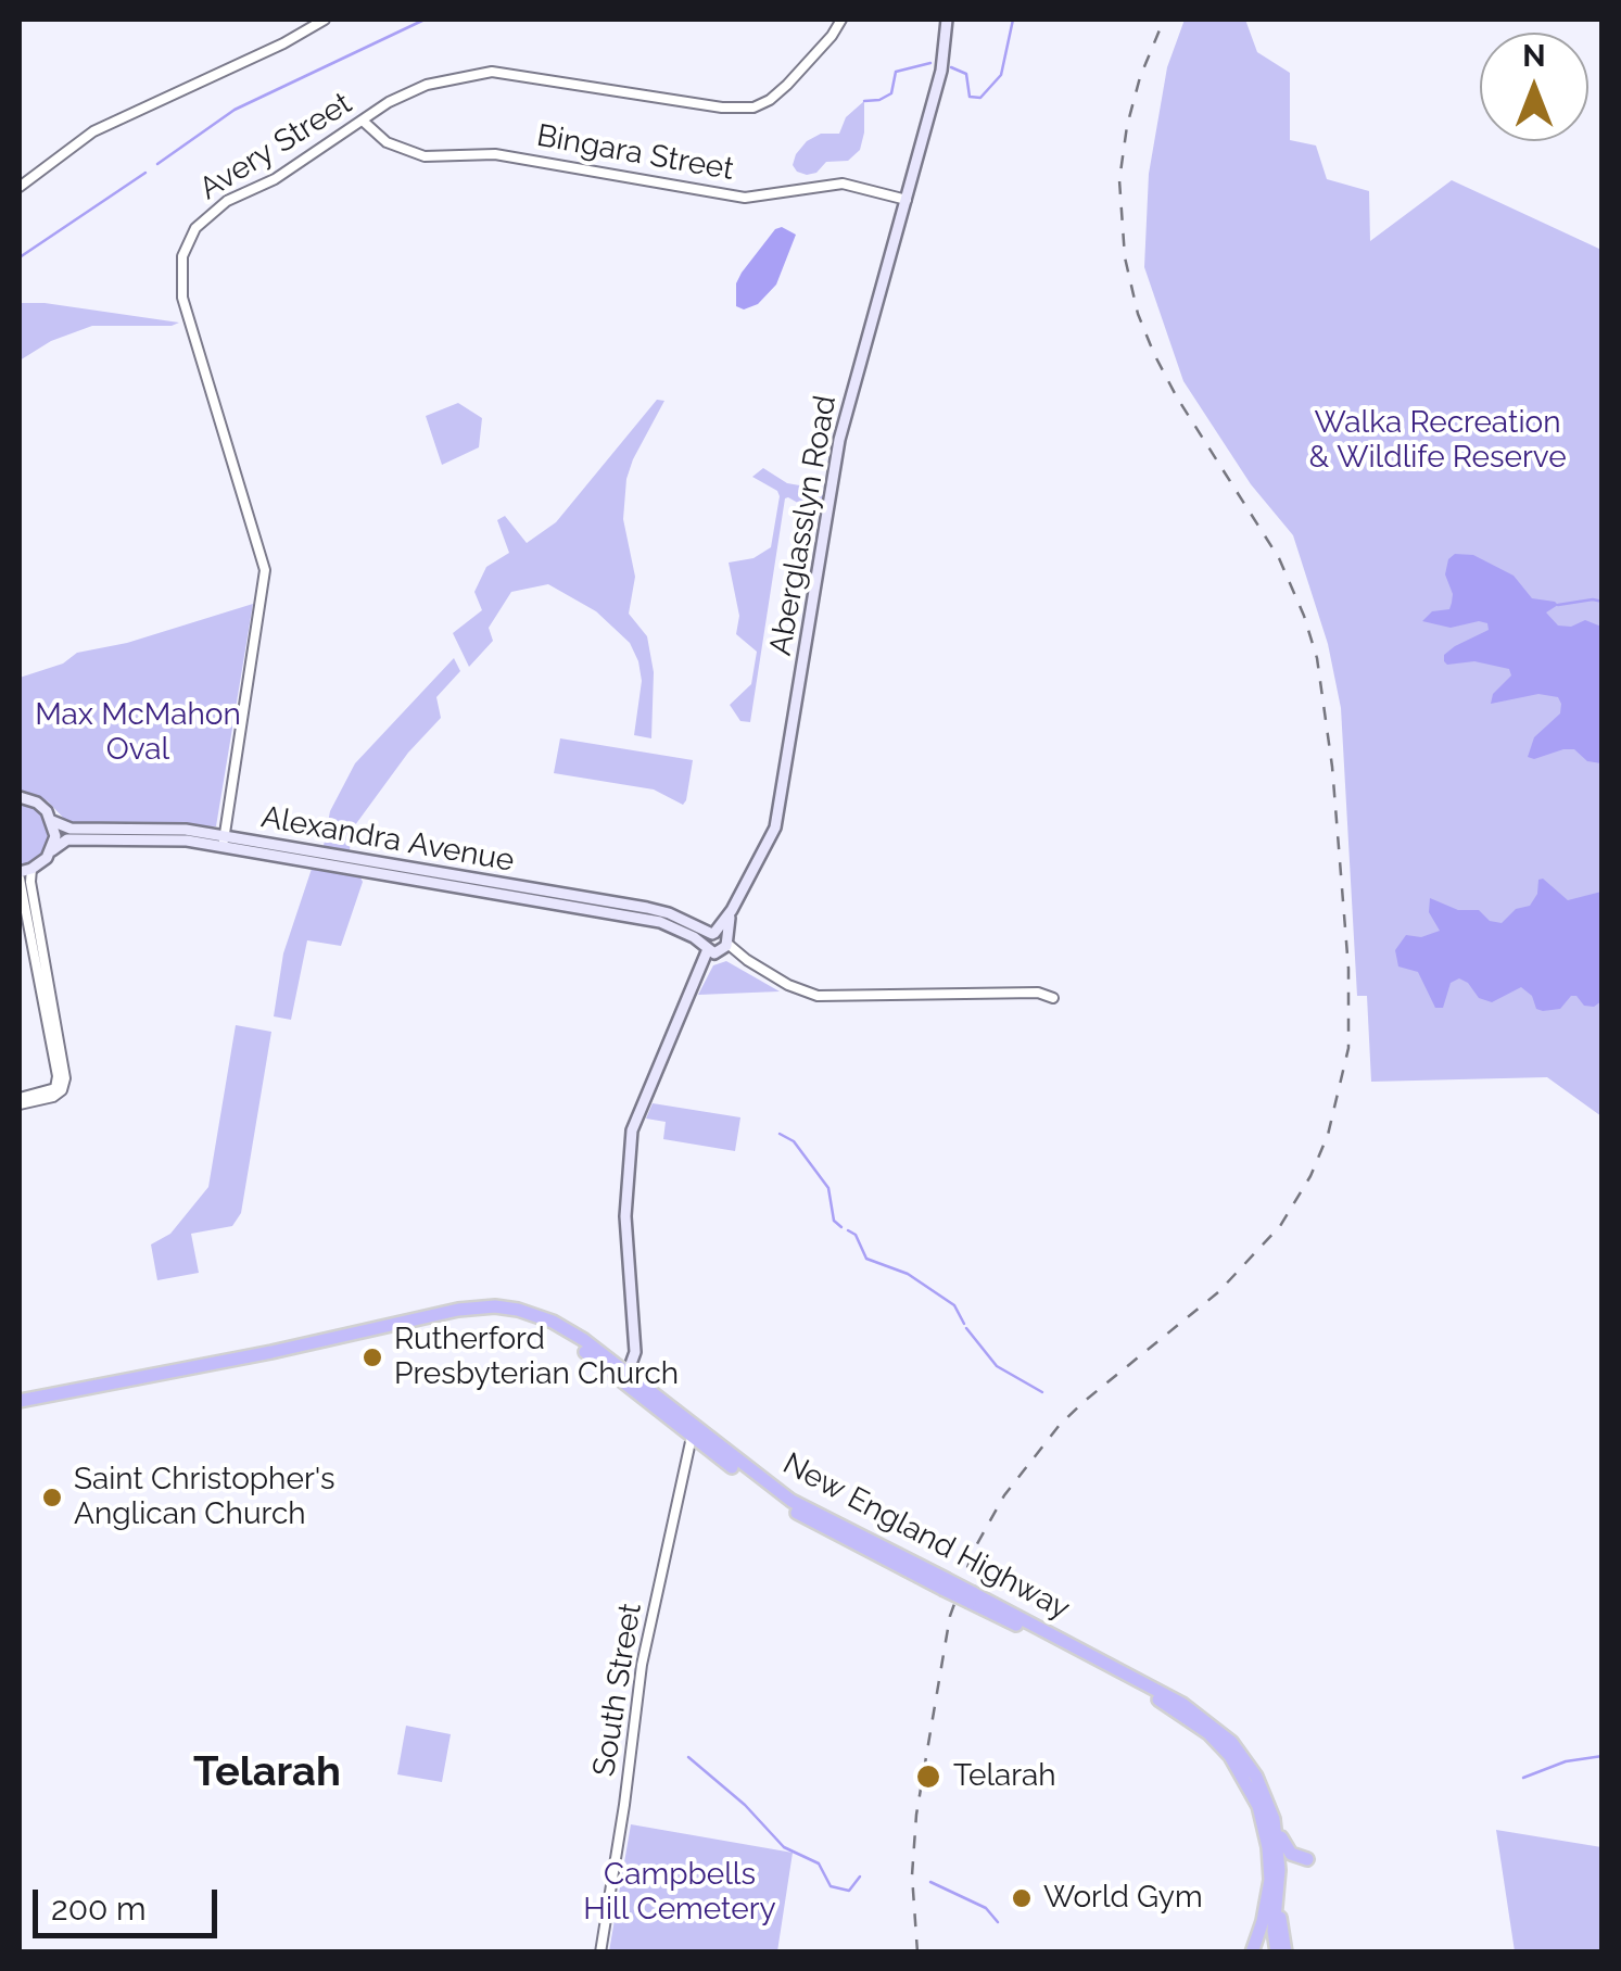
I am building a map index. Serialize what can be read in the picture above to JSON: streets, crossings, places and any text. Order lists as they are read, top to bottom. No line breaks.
{"streets":{"highway":["New England Highway"],"main road":["Aberglasslyn Road","Alexandra Avenue"],"street":["Avery Street","Bingara Street","South Street"]},"crossings":[["Avery Street","Bingara Street"],["Avery Street","Alexandra Avenue"],["Bingara Street","Aberglasslyn Road"],["Aberglasslyn Road","Alexandra Avenue"],["New England Highway","South Street"]],"districts":["Telarah"],"parks":["Walka Recreation & Wildlife Reserve","Max McMahon Oval","Campbells Hill Cemetery"],"places":["Rutherford Presbyterian Church","Saint Christopher's Anglican Church","Telarah","World Gym"],"scale_bar":"200 m","north":"top"}
